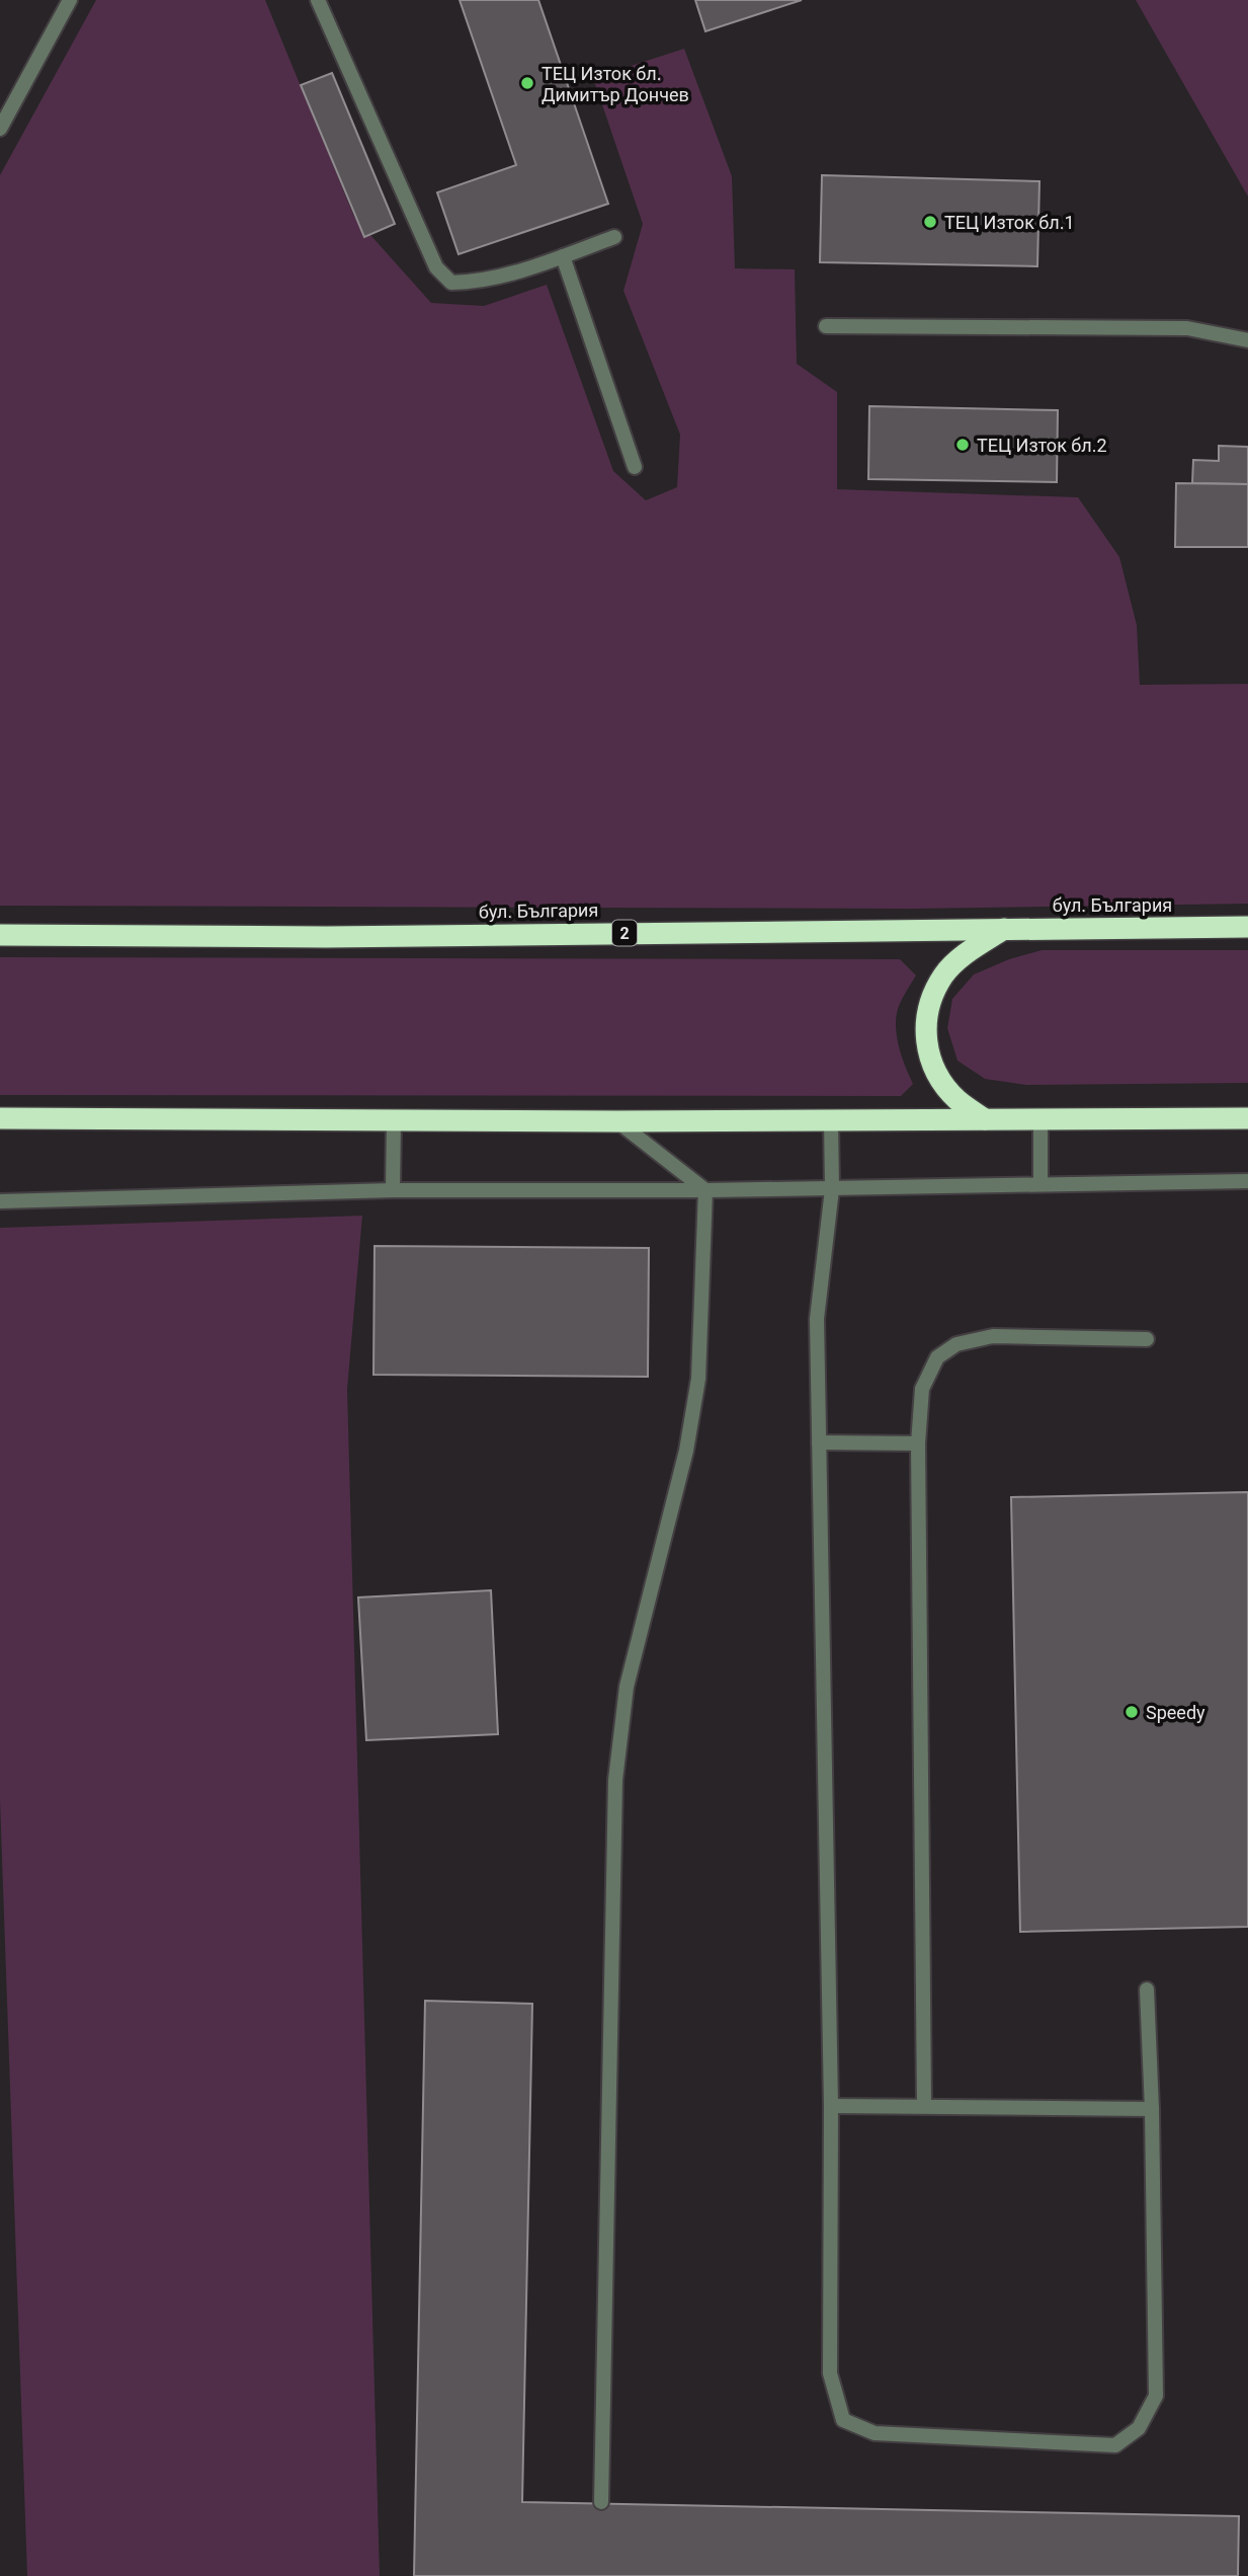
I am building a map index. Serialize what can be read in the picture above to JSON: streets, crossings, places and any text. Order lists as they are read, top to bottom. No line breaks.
{"streets":{"highway":["бул. България","2"]},"places":["ТЕЦ Изток бл. Димитър Дончев","ТЕЦ Изток бл.1","ТЕЦ Изток бл.2","Speedy"]}
